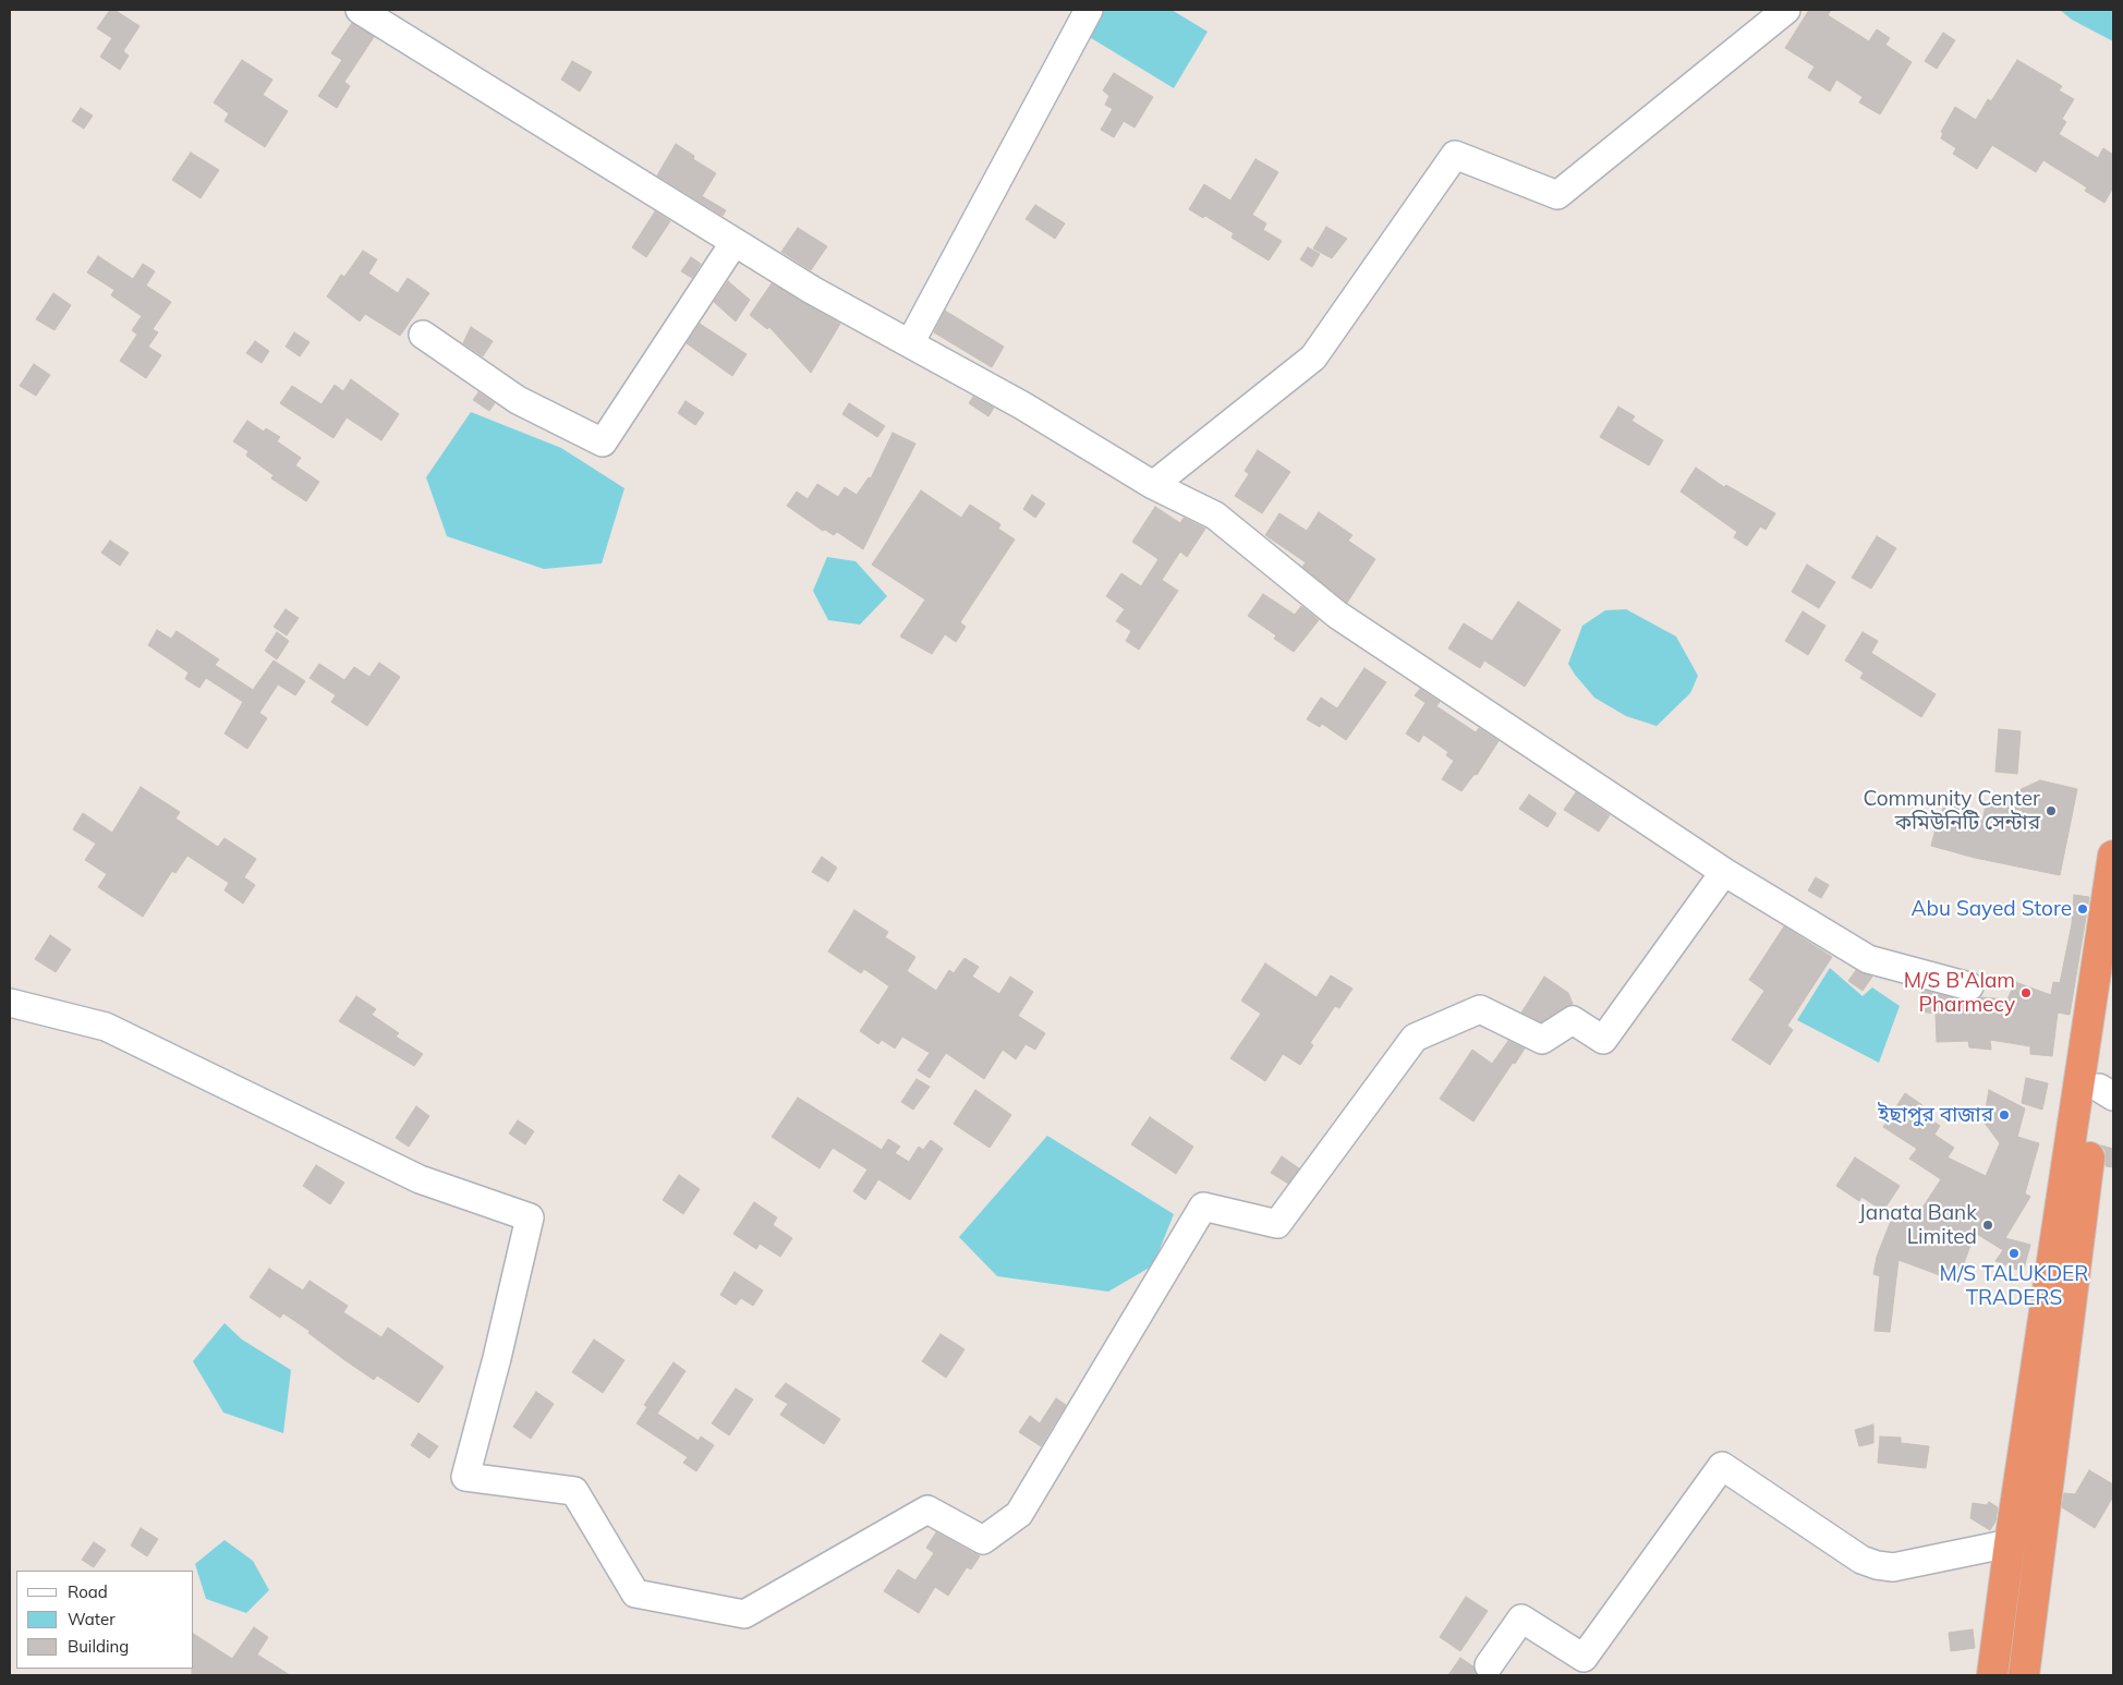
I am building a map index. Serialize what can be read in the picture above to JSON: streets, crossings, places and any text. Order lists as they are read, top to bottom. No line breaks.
{"places":["Community Center কমিউনিটি সেন্টার","Abu Sayed Store","M/S B'Alam Pharmecy","ইছাপুর বাজার","Janata Bank Limited","M/S TALUKDER TRADERS"],"legend":["Road","Water","Building"]}
